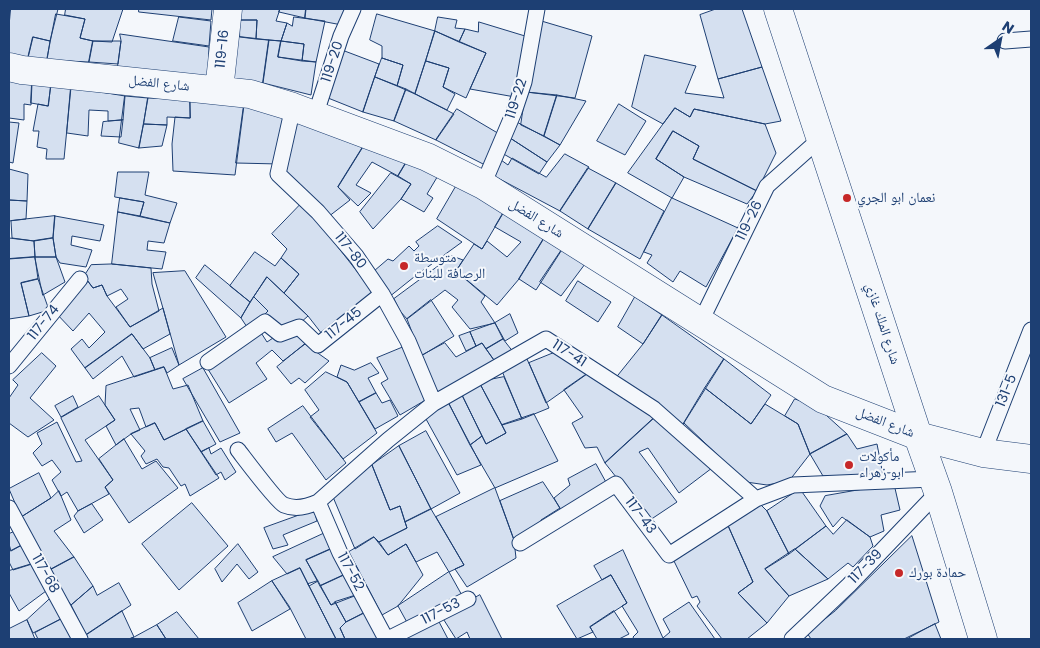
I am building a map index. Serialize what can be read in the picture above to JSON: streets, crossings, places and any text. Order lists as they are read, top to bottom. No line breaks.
{"streets":{"street":["119-16","شارع الفضل","شارع الملك غازي"],"lane":["119-20","119-22","119-26","117-80","117-74","117-45","117-41","131-5","117-43","117-39","117-52","117-68","117-53"]},"crossings":[["119-16","شارع الفضل"],["119-20","شارع الفضل"],["119-20","117-80"],["شارع الفضل","119-22"],["شارع الفضل","119-26"],["شارع الفضل","117-80"],["شارع الفضل","شارع الملك غازي"],["شارع الفضل","131-5"],["119-26","شارع الملك غازي"],["117-80","117-45"],["117-80","117-41"],["شارع الملك غازي","117-39"],["117-41","117-43"],["117-41","117-52"],["117-52","117-53"]],"places":["نعمان ابو الجري","متوسطة الرصافة للبنات","مأكولات ابو زهراء","حمادة بورك"],"north":"top right"}
